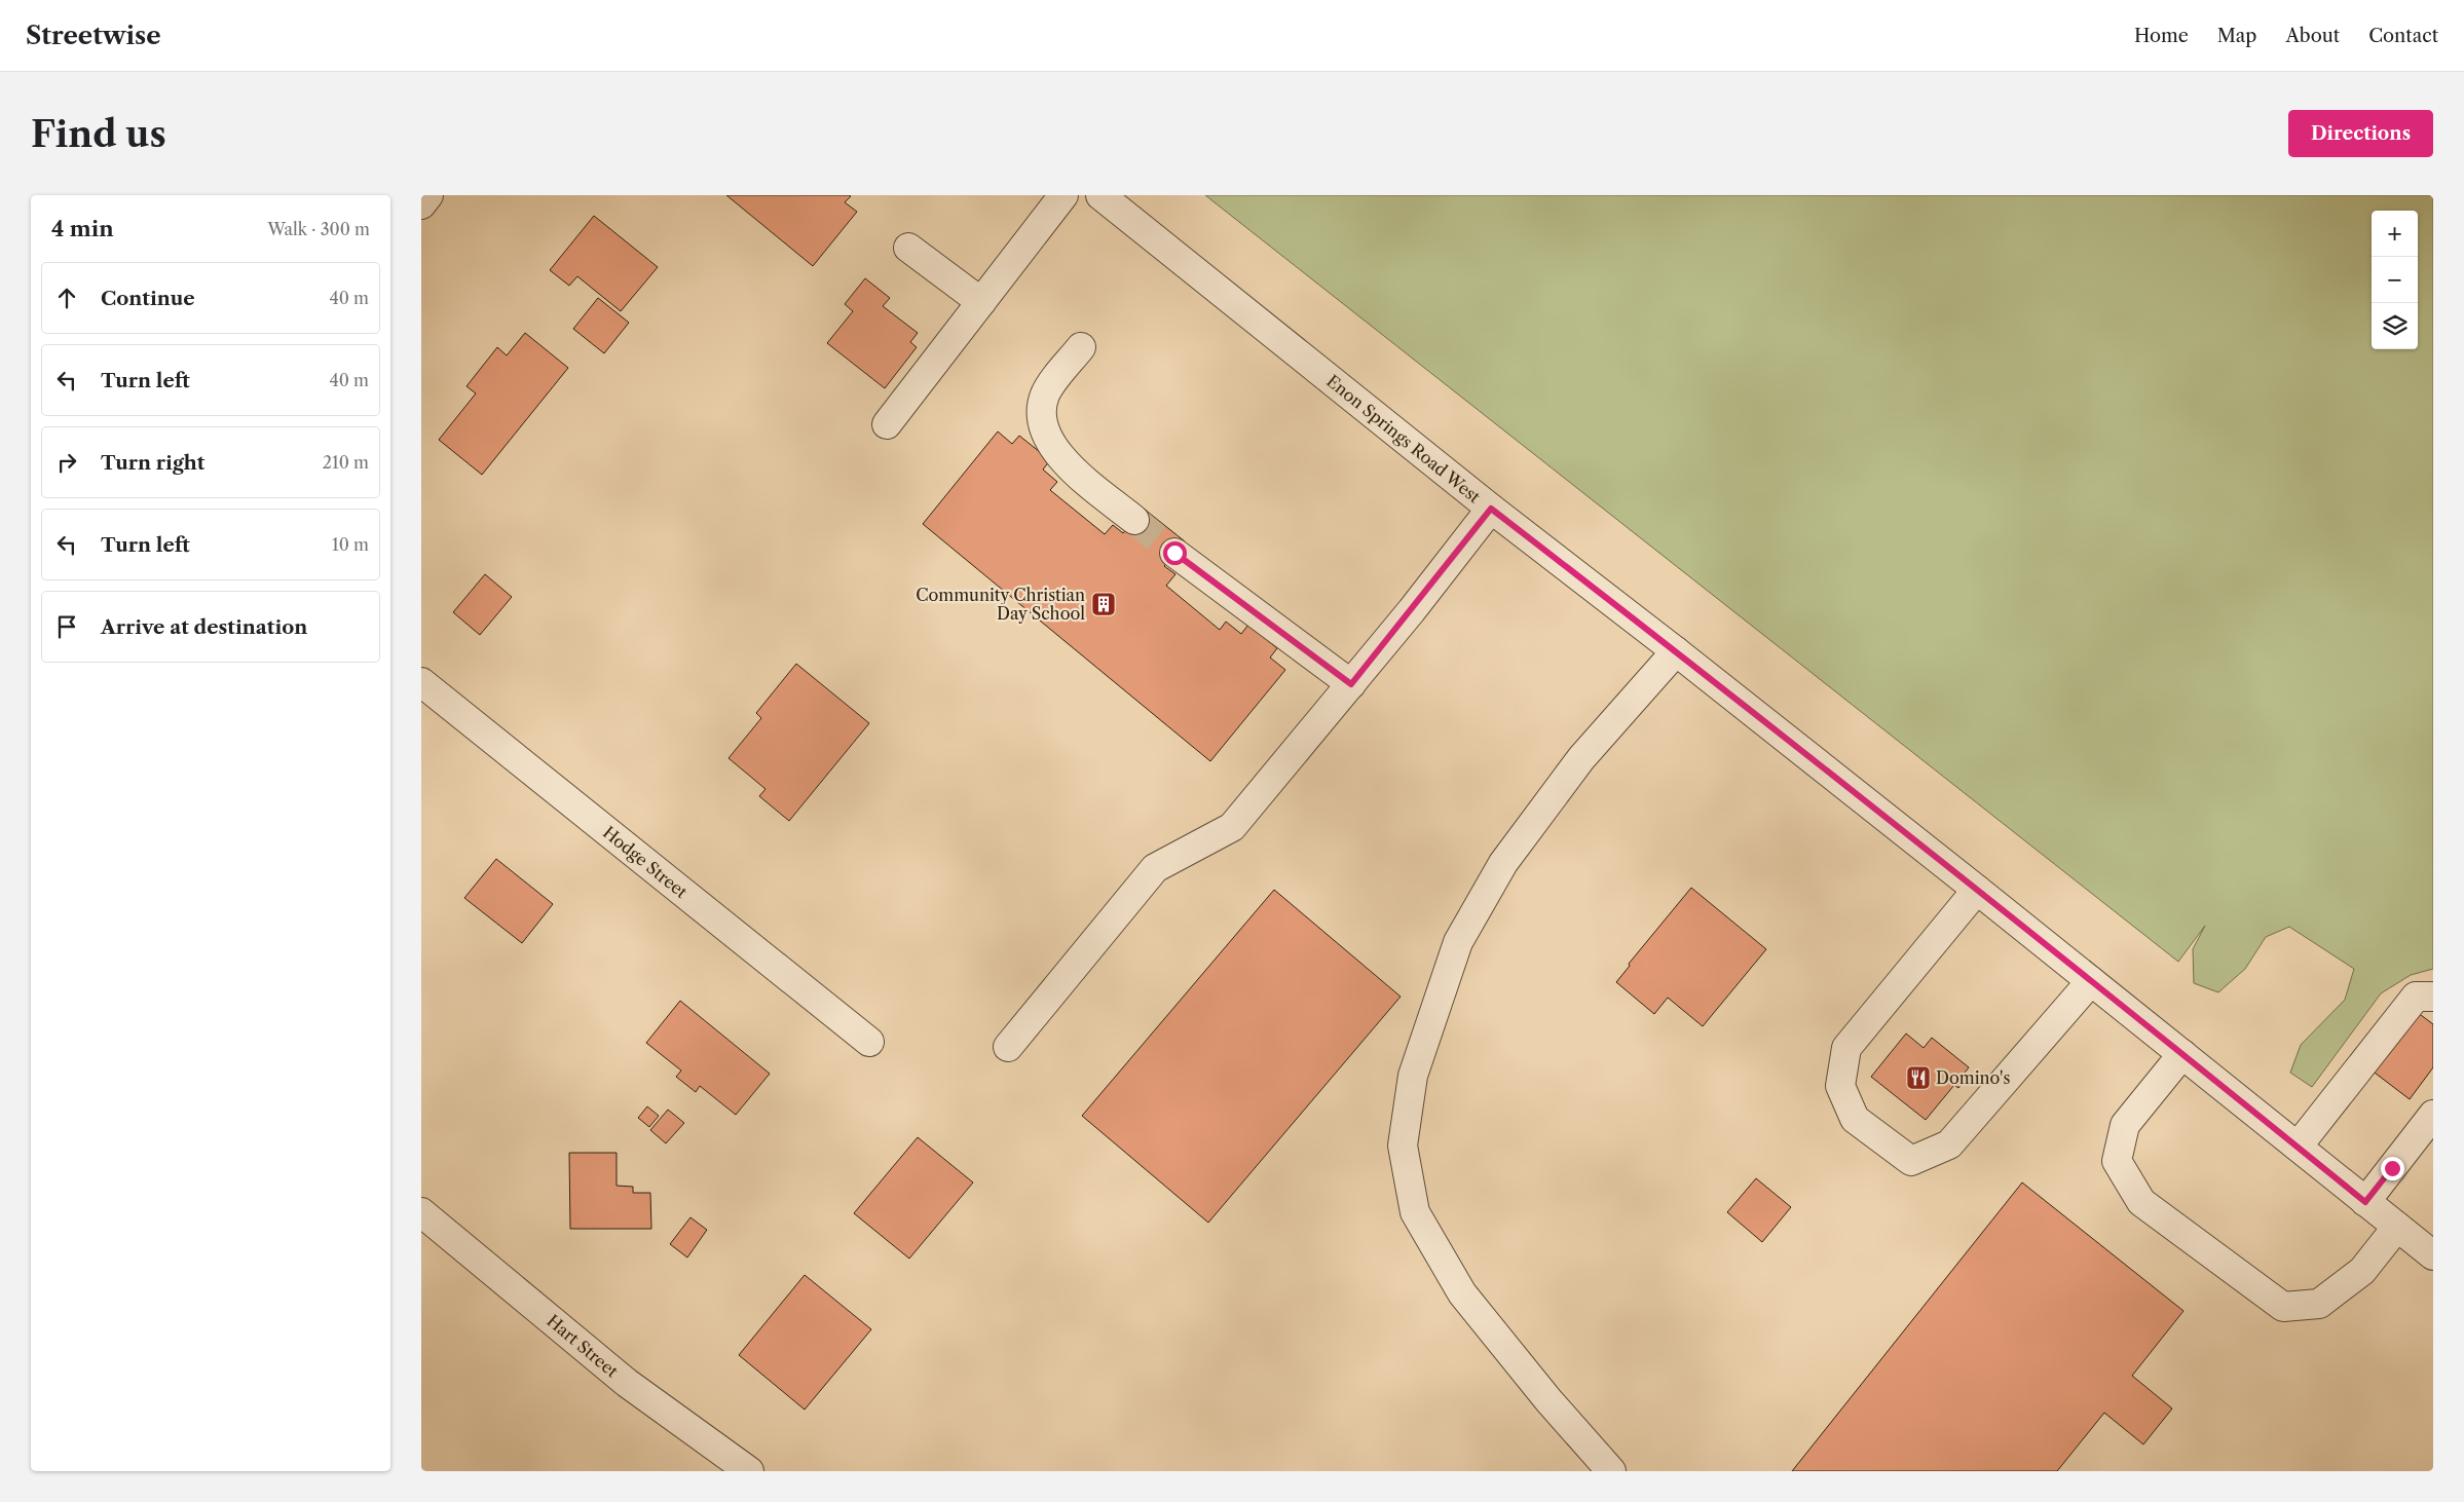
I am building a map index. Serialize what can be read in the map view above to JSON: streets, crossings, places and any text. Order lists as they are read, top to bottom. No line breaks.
{"streets":{"street":["Enon Springs Road West","Hodge Street","Hart Street"]},"places":{"building":["Community Christian Day School"],"restaurant":["Domino's"]},"page":{"header":"Streetwise","nav":["Home","Map","About","Contact"],"buttons":"Directions","title":"Find us","heading":["4 min","Walk · 300 m"],"map_buttons":["+","−"],"list":[["Continue","40 m"],["Turn left","40 m"],["Turn right","210 m"],["Turn left","10 m"],"Arrive at destination"]}}
